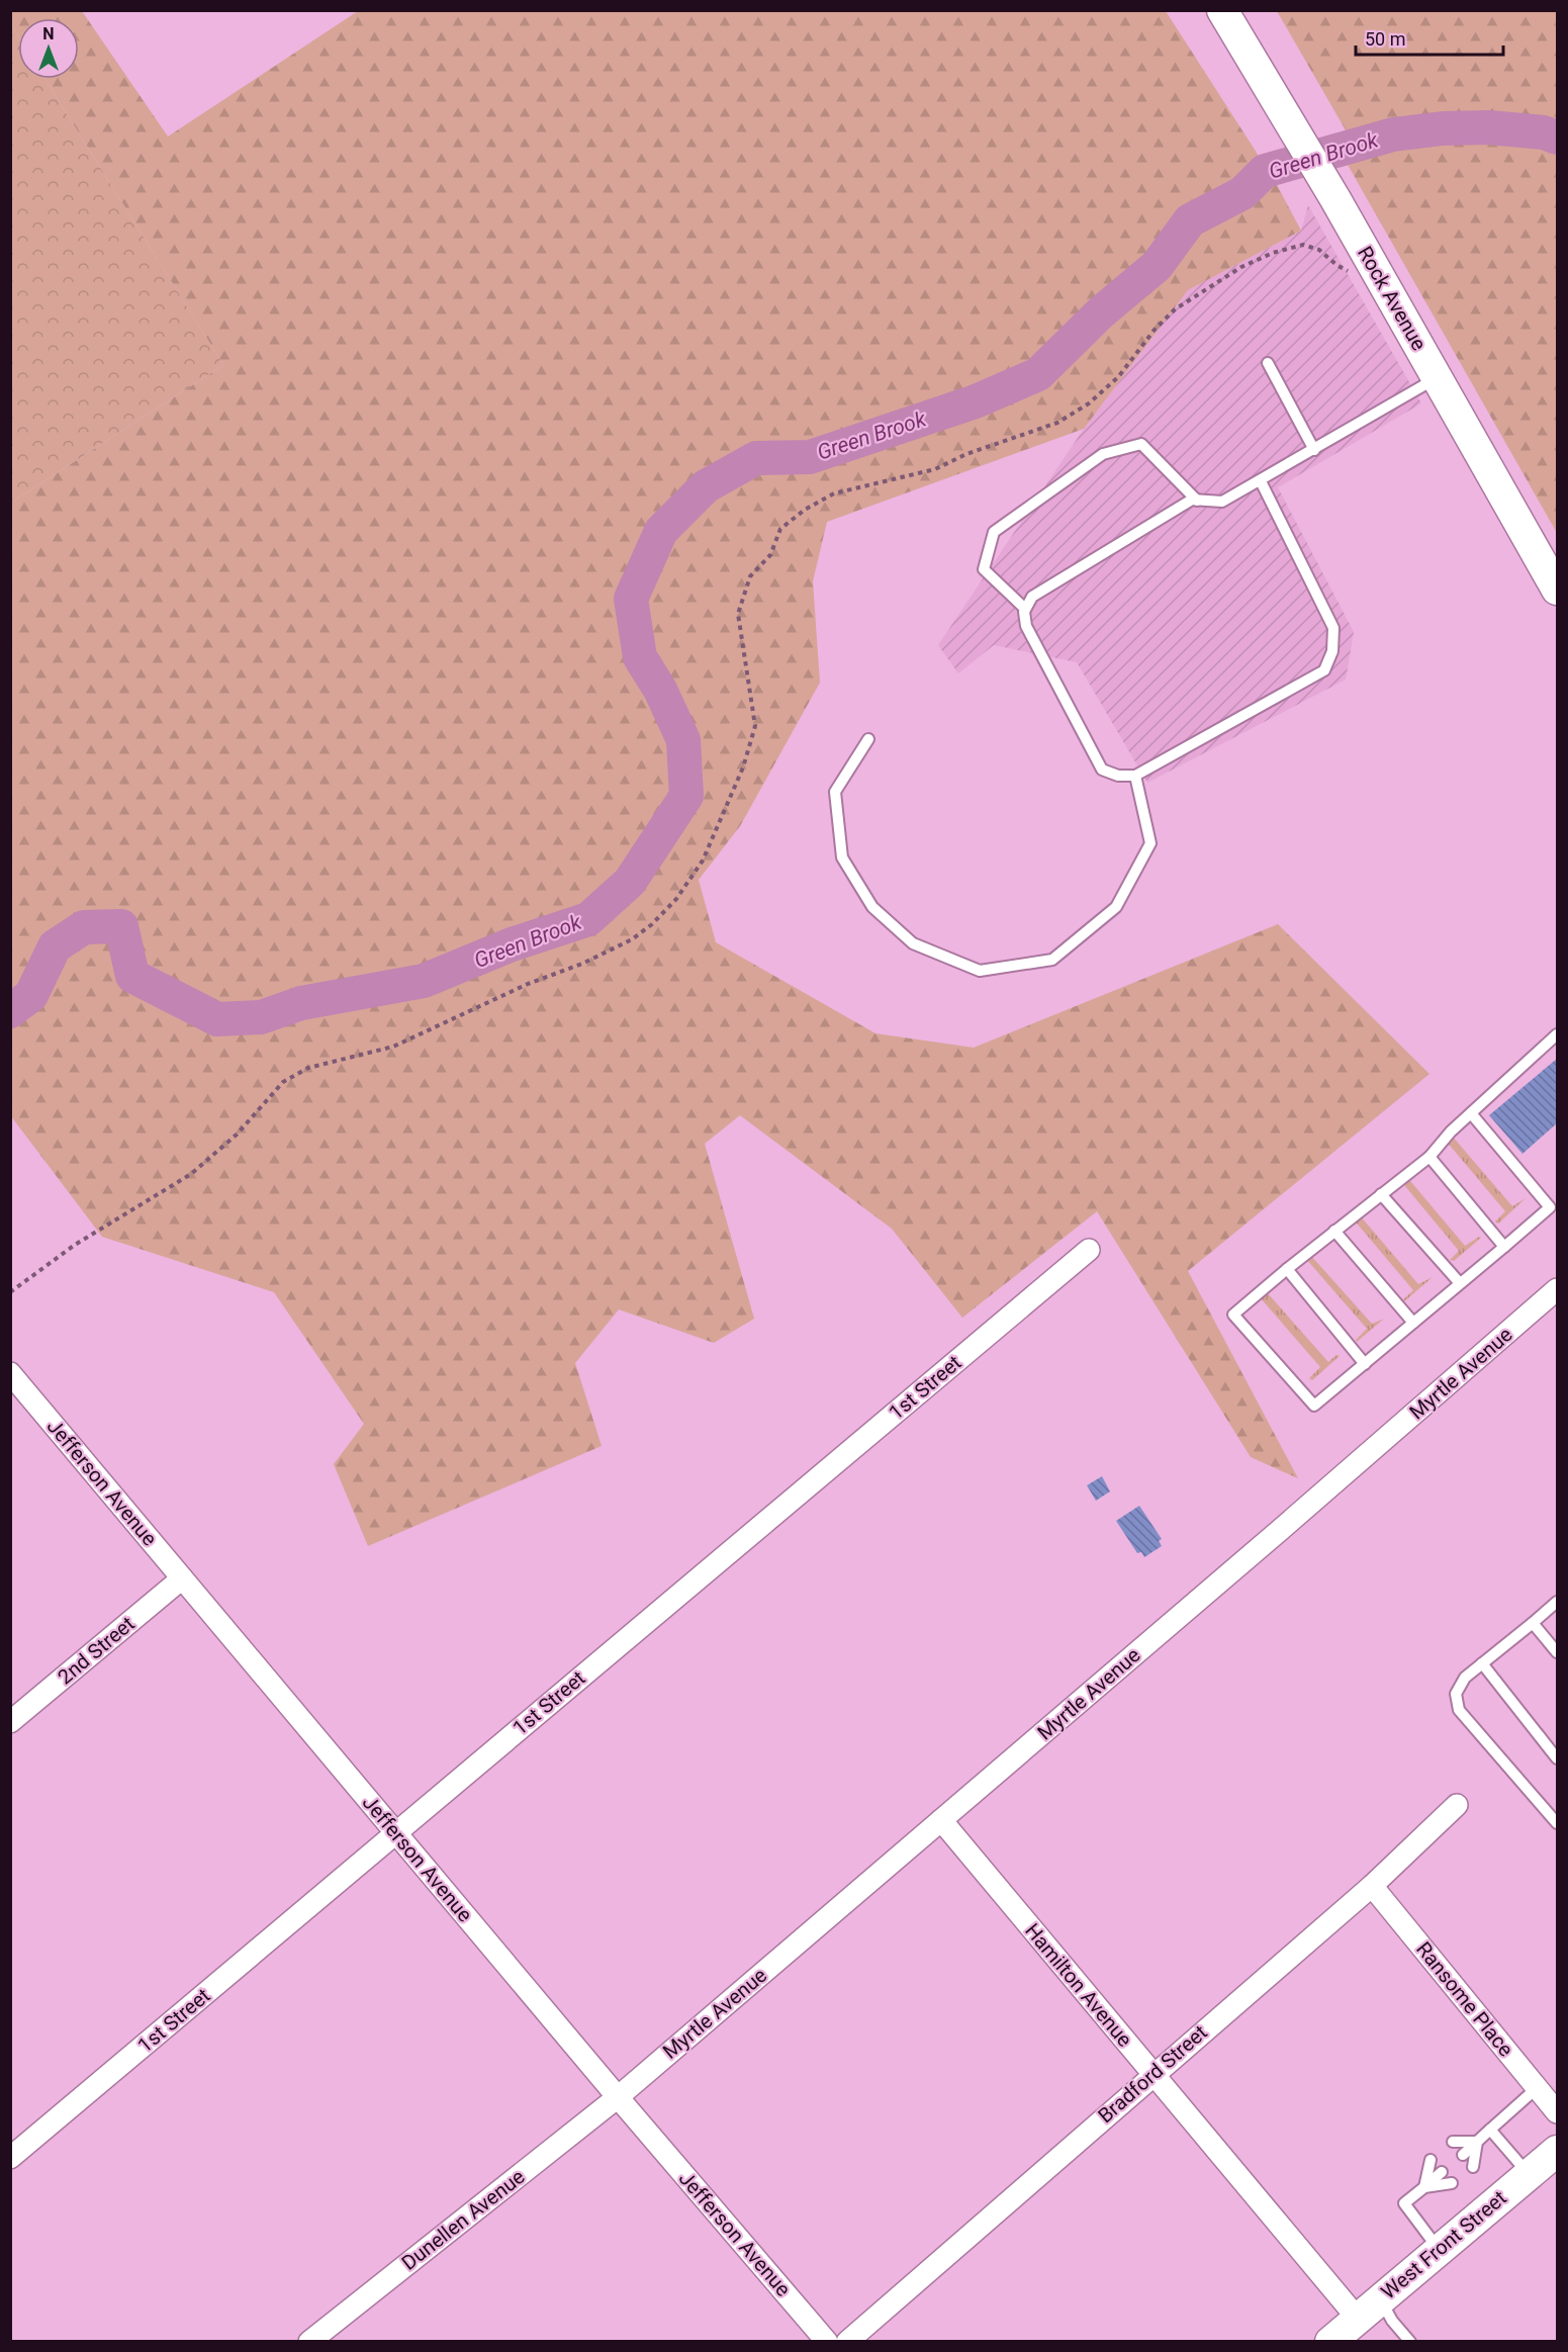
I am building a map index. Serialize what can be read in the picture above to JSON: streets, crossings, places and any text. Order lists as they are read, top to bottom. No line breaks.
{"streets":{"street":["Rock Avenue","Myrtle Avenue","1st Street","Jefferson Avenue","2nd Street","Hamilton Avenue","Ransome Place","Bradford Street","Dunellen Avenue","West Front Street"]},"crossings":[["Myrtle Avenue","Jefferson Avenue"],["Myrtle Avenue","Hamilton Avenue"],["Myrtle Avenue","Dunellen Avenue"],["1st Street","Jefferson Avenue"],["Jefferson Avenue","2nd Street"],["Jefferson Avenue","Dunellen Avenue"],["Hamilton Avenue","Bradford Street"],["Hamilton Avenue","West Front Street"],["Ransome Place","Bradford Street"]],"water":["Green Brook"],"scale_bar":"50 m","north":"top"}
